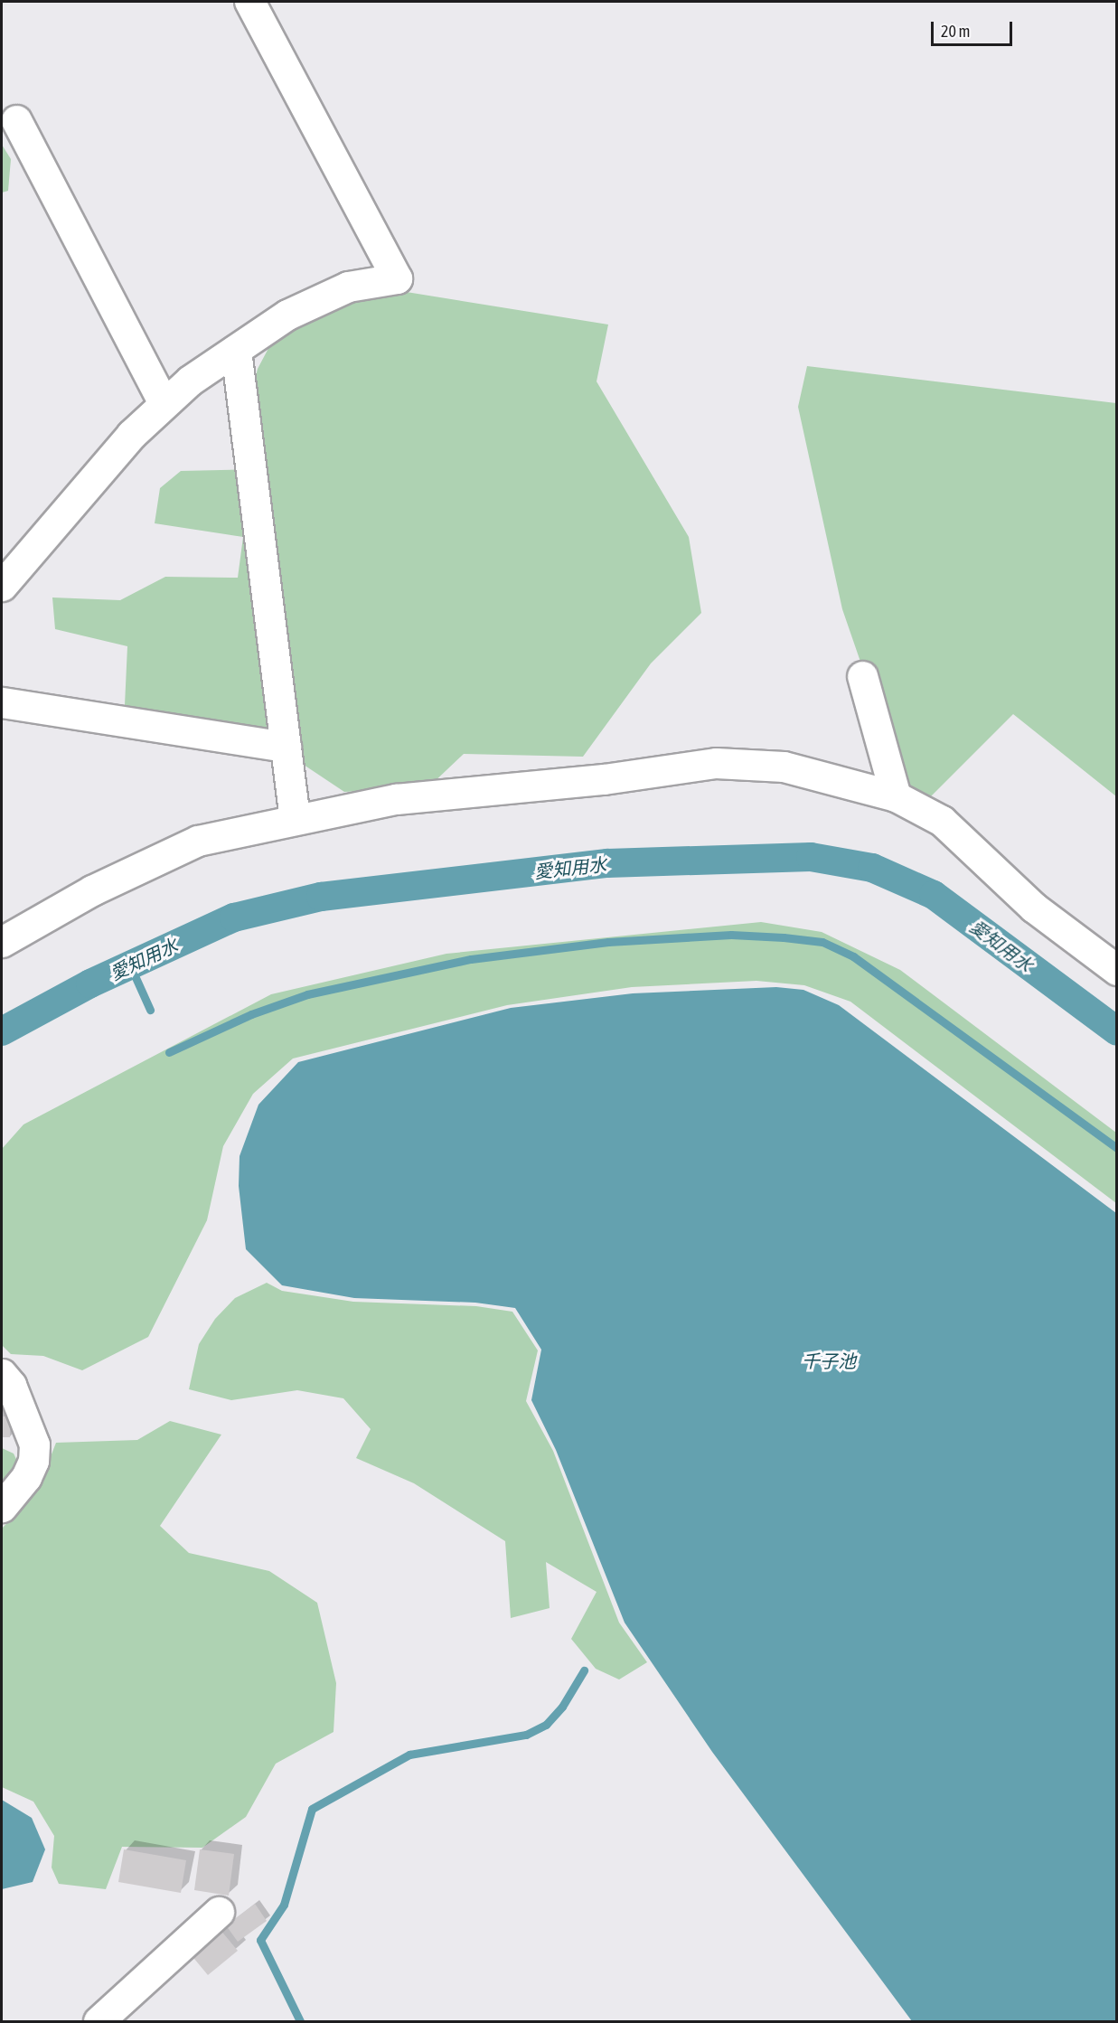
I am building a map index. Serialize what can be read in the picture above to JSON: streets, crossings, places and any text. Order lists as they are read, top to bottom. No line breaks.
{"water":["愛知用水","千子池"],"scale_bar":"20 m"}
